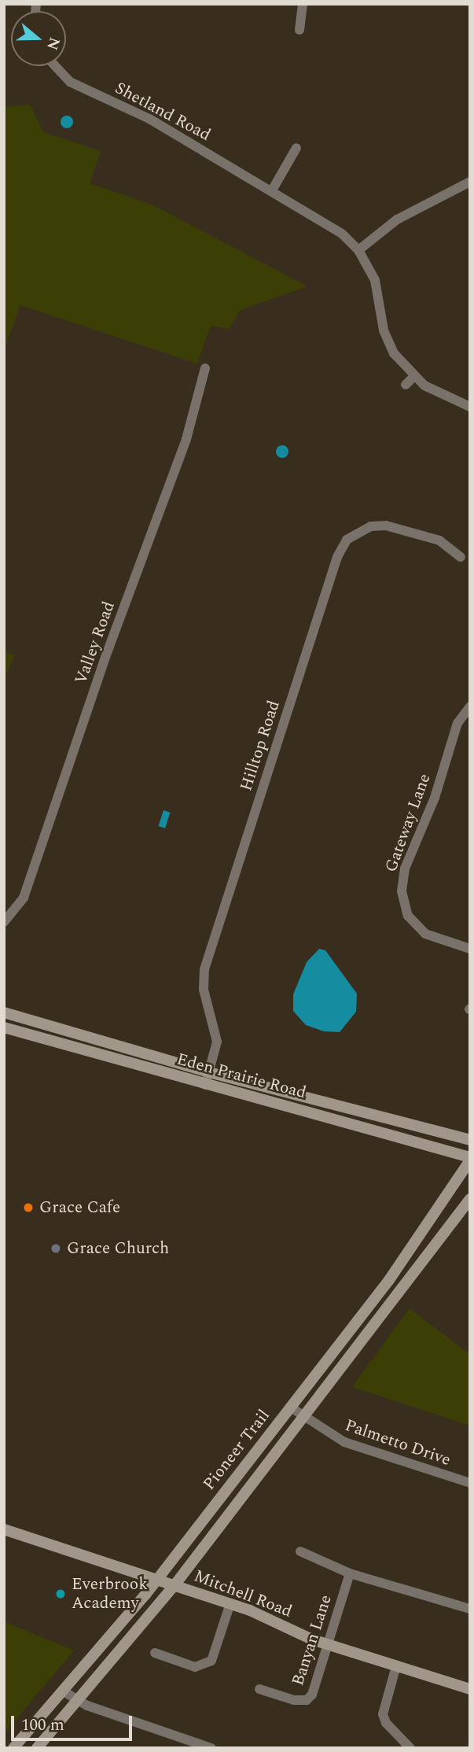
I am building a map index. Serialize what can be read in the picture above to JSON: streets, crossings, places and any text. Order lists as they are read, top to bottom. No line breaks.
{"streets":{"main road":["Eden Prairie Road","Pioneer Trail","Mitchell Road"],"street":["Shetland Road","Valley Road","Hilltop Road","Gateway Lane","Palmetto Drive","Banyan Lane"]},"crossings":[["Hilltop Road","Eden Prairie Road"],["Eden Prairie Road","Pioneer Trail"],["Palmetto Drive","Pioneer Trail"],["Pioneer Trail","Mitchell Road"],["Mitchell Road","Banyan Lane"]],"places":["Grace Cafe","Grace Church","Everbrook Academy"],"scale_bar":"100 m","north":"right"}
